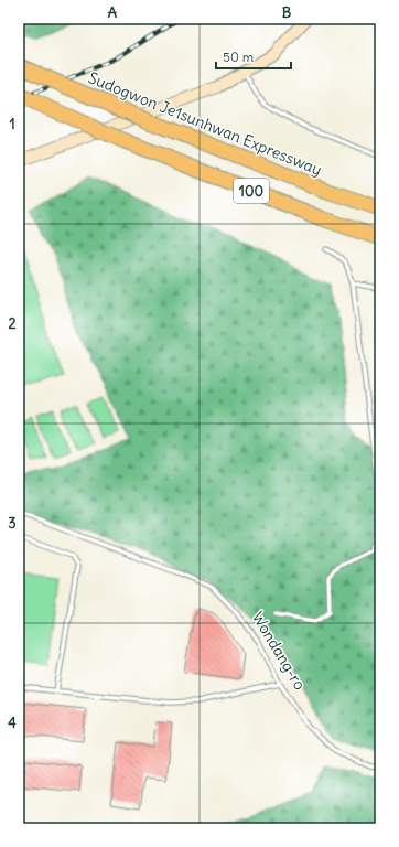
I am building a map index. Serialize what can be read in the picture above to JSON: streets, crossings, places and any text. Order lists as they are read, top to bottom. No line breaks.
{"streets":{"highway":["Sudogwon Je1sunhwan Expressway","100"],"lane":["Wondang-ro"]},"scale_bar":"50 m","grid":{"columns":["A","B"],"rows":["1","2","3","4"]}}
